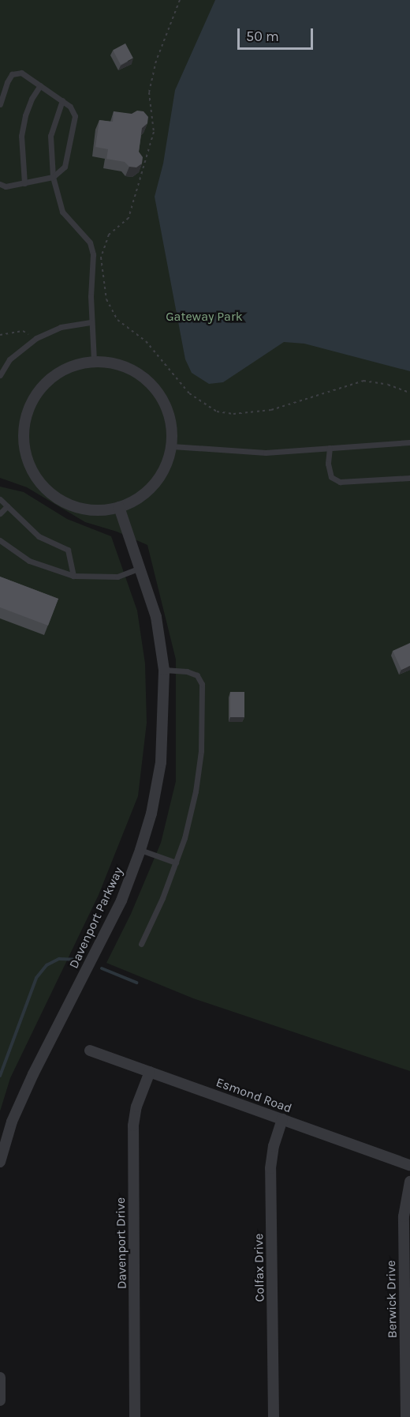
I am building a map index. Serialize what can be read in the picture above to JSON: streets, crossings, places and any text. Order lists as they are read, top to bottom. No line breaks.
{"streets":{"street":["Davenport Parkway","Esmond Road","Davenport Drive","Colfax Drive","Berwick Drive"]},"crossings":[["Esmond Road","Davenport Drive"],["Esmond Road","Colfax Drive"]],"parks":["Gateway Park"],"scale_bar":"50 m"}
